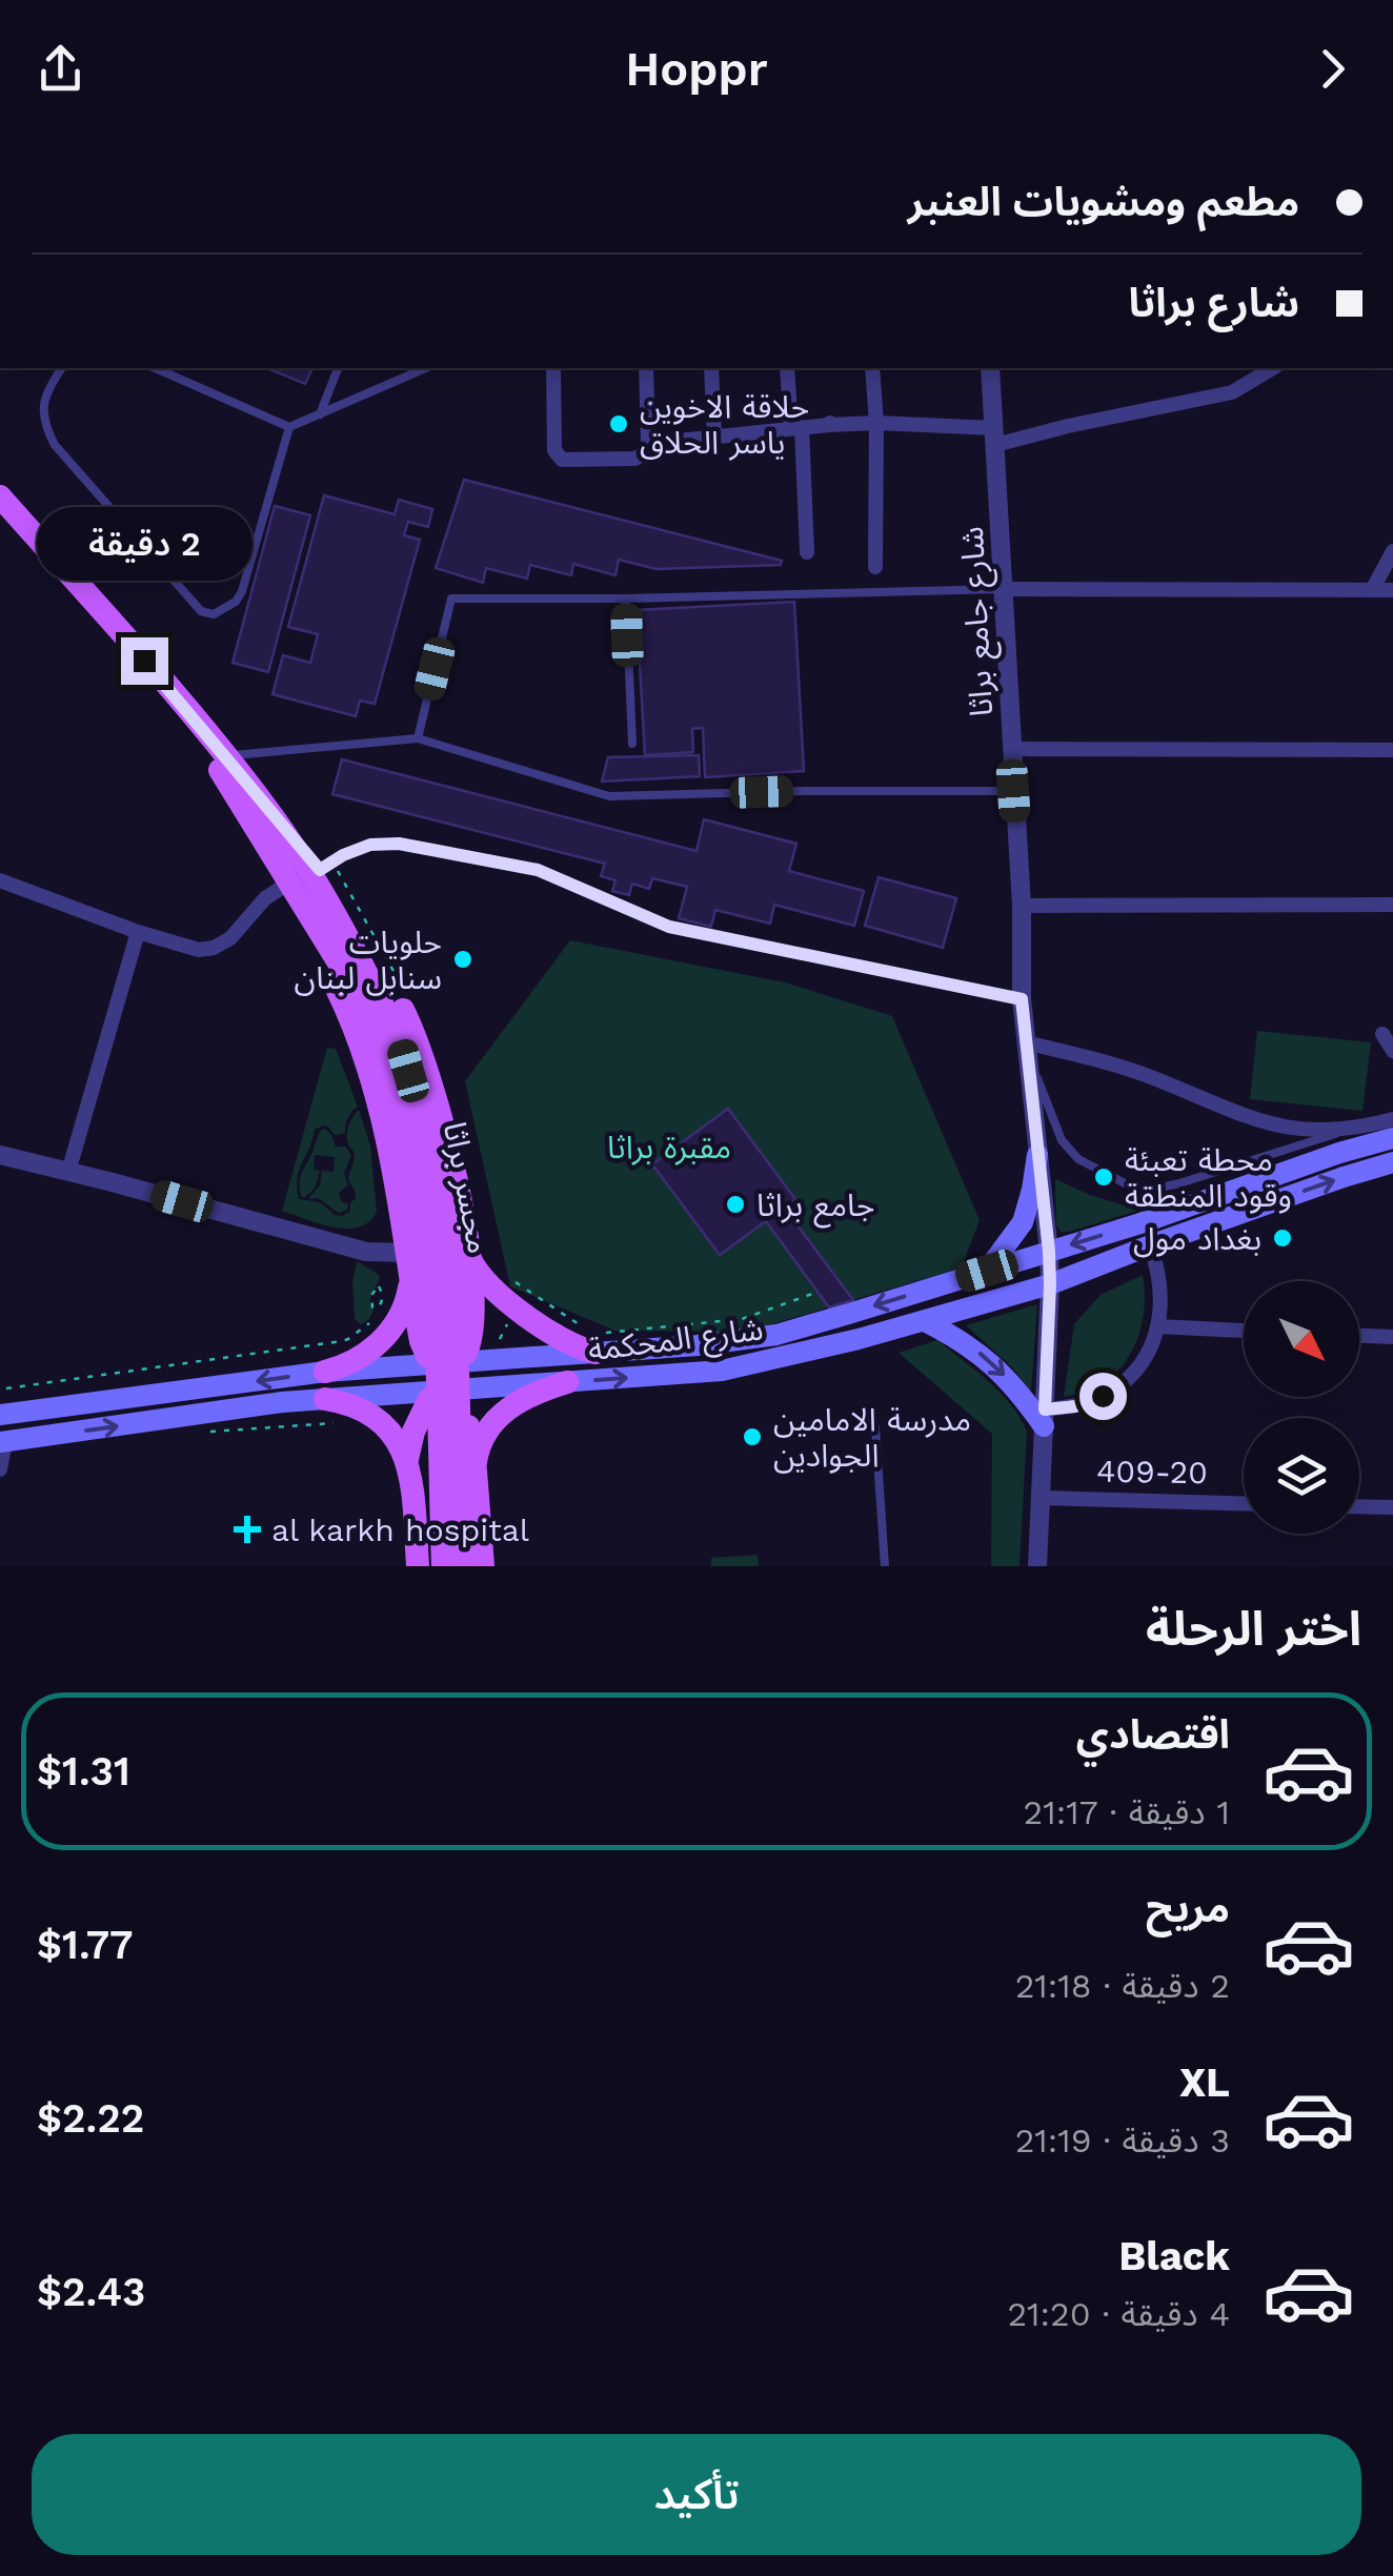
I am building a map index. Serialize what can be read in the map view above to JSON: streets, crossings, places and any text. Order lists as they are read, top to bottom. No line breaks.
{"streets":{"main road":["مجسر براثا","شارع المحكمة"],"street":["شارع جامع براثا","409-20"]},"crossings":[["شارع جامع براثا","شارع المحكمة"],["شارع جامع براثا","409-20"]],"parks":["مقبرة براثا"],"places":{"other":["حلاقة الاخوين ياسر الحلاق","حلويات سنابل لبنان","محطة تعبئة وقود المنطقة","جامع براثا","بغداد مول","مدرسة الامامين الجوادين"],"health":["al karkh hospital"]},"north":"bottom right","page":{"header":"Hoppr","banner":["مطعم ومشويات العنبر","شارع براثا"],"bubble":"2 دقيقة","heading":"اختر الرحلة","list":[{"name":"اقتصادي","note":"1 دقيقة · 21:17","value":"$1.31"},{"name":"مريح","note":"2 دقيقة · 21:18","value":"$1.77"},{"name":"XL","note":"3 دقيقة · 21:19","value":"$2.22"},{"name":"Black","note":"4 دقيقة · 21:20","value":"$2.43"}],"buttons":"تأكيد"}}
